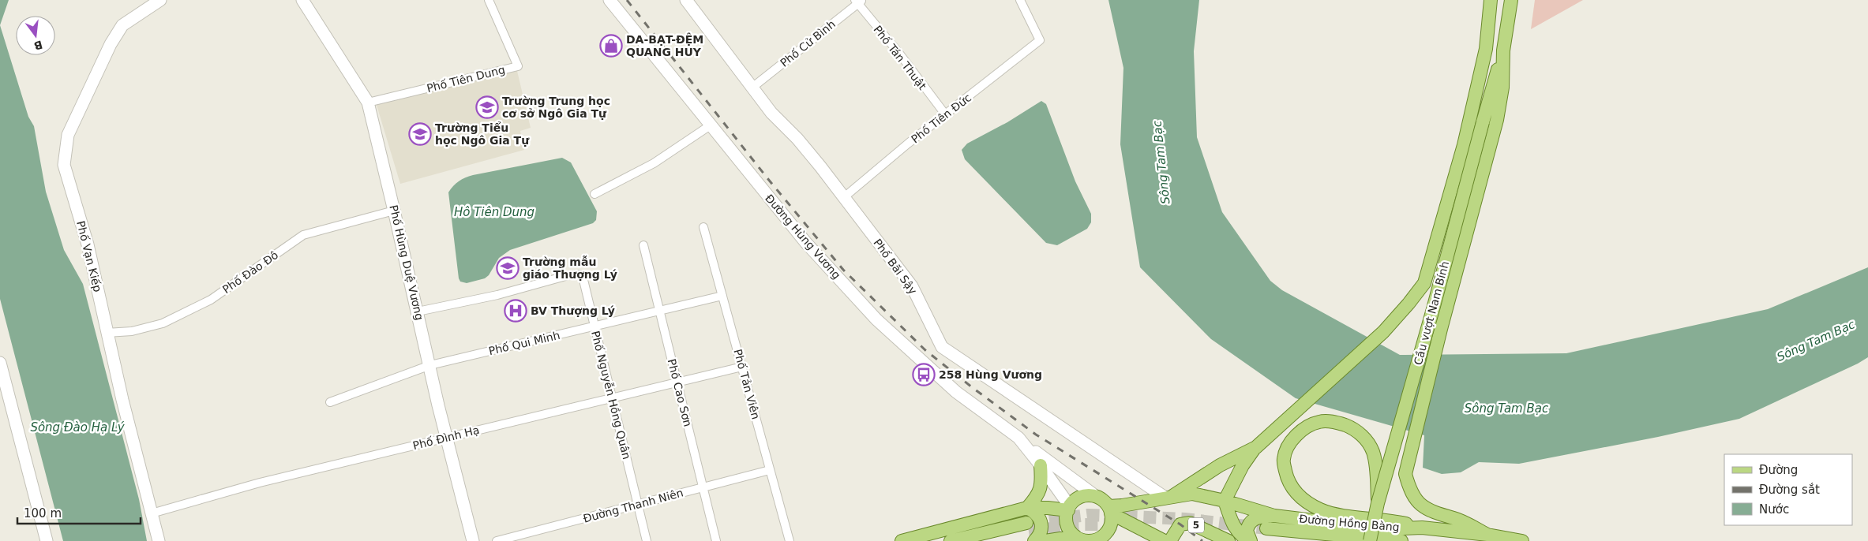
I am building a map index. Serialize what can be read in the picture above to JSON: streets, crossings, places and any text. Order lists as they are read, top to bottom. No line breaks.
{"streets":{"main road":["Cầu vượt Nam Bính","Đường Hồng Bàng","5"],"street":["Phố Cử Bình","Phố Tán Thuật","Phố Tiên Dung","Phố Tiên Đức","Đường Hùng Vương","Phố Vạn Kiếp","Phố Hùng Duệ Vương","Phố Bãi Sậy","Phố Đào Đô","Phố Qui Minh","Phố Tản Viên","Phố Cao Sơn","Phố Nguyễn Hồng Quân","Phố Đình Hạ","Đường Thanh Niên"]},"crossings":[["Phố Cử Bình","Phố Tán Thuật"],["Phố Cử Bình","Phố Bãi Sậy"],["Phố Tán Thuật","Phố Tiên Đức"],["Phố Tiên Dung","Phố Hùng Duệ Vương"],["Phố Tiên Đức","Phố Bãi Sậy"],["Đường Hùng Vương","Đường Hồng Bàng"],["Phố Vạn Kiếp","Phố Đào Đô"],["Phố Vạn Kiếp","Phố Đình Hạ"],["Phố Hùng Duệ Vương","Phố Đào Đô"],["Phố Hùng Duệ Vương","Phố Qui Minh"],["Phố Hùng Duệ Vương","Phố Nguyễn Hồng Quân"],["Phố Hùng Duệ Vương","Phố Đình Hạ"],["Phố Bãi Sậy","Đường Hồng Bàng"],["Cầu vượt Nam Bính","Đường Hồng Bàng"],["Phố Qui Minh","Phố Tản Viên"],["Phố Qui Minh","Phố Cao Sơn"],["Phố Qui Minh","Phố Nguyễn Hồng Quân"],["Phố Tản Viên","Phố Đình Hạ"],["Phố Tản Viên","Đường Thanh Niên"],["Phố Cao Sơn","Phố Đình Hạ"],["Phố Cao Sơn","Đường Thanh Niên"],["Phố Nguyễn Hồng Quân","Phố Đình Hạ"],["Phố Nguyễn Hồng Quân","Đường Thanh Niên"]],"water":["Sông Tam Bạc","Hô Tiên Dung","Sông Đào Hạ Lý"],"places":{"shop":["DA-BẠT-ĐỆM QUANG HUY"],"school or university":["Trường Trung học cơ sở Ngô Gia Tự","Trường Tiểu học Ngô Gia Tự","Trường mẫu giáo Thượng Lý"],"hospital":["BV Thượng Lý"],"bus stop":["258 Hùng Vương"]},"legend":["Đường","Đường sắt","Nước"],"scale_bar":"100 m","north":"bottom"}
